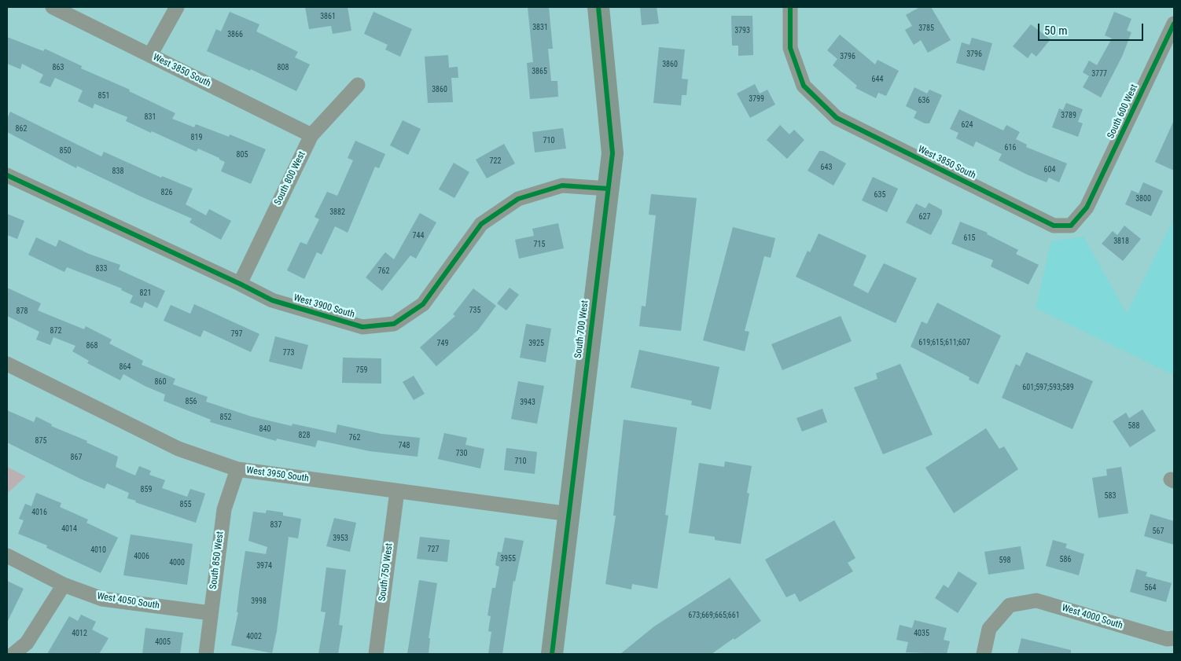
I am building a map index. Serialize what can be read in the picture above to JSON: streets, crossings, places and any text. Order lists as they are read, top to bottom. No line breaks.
{"streets":{"street":["West 3850 South","South 600 West","South 800 West","West 3900 South","South 700 West","West 3950 South","South 850 West","South 750 West","West 4050 South","West 4000 South"]},"crossings":[["West 3850 South","South 600 West"],["West 3850 South","South 800 West"],["South 800 West","West 3900 South"],["West 3900 South","South 700 West"],["South 700 West","West 3950 South"],["West 3950 South","South 850 West"],["West 3950 South","South 750 West"],["South 850 West","West 4050 South"]],"house_numbers":["3861","3831","3785","3793","3866","3796","3796","3860","863","808","3865","3777","644","3860","851","3799","636","3789","831","624","862","819","710","616","850","805","722","643","604","838","826","635","3800","3882","627","744","615","3818","715","833","762","821","735","878","872","797","619;615;611;607","749","3925","868","773","864","759","860","601;597;593;589","856","3943","852","588","840","828","762","875","748","730","867","710","859","583","855","4016","837","4014","567","3953","727","4010","4006","3955","586","598","4000","3974","564","3998","673;669;665;661","4012","4035","4002","4005"],"scale_bar":"50 m"}
